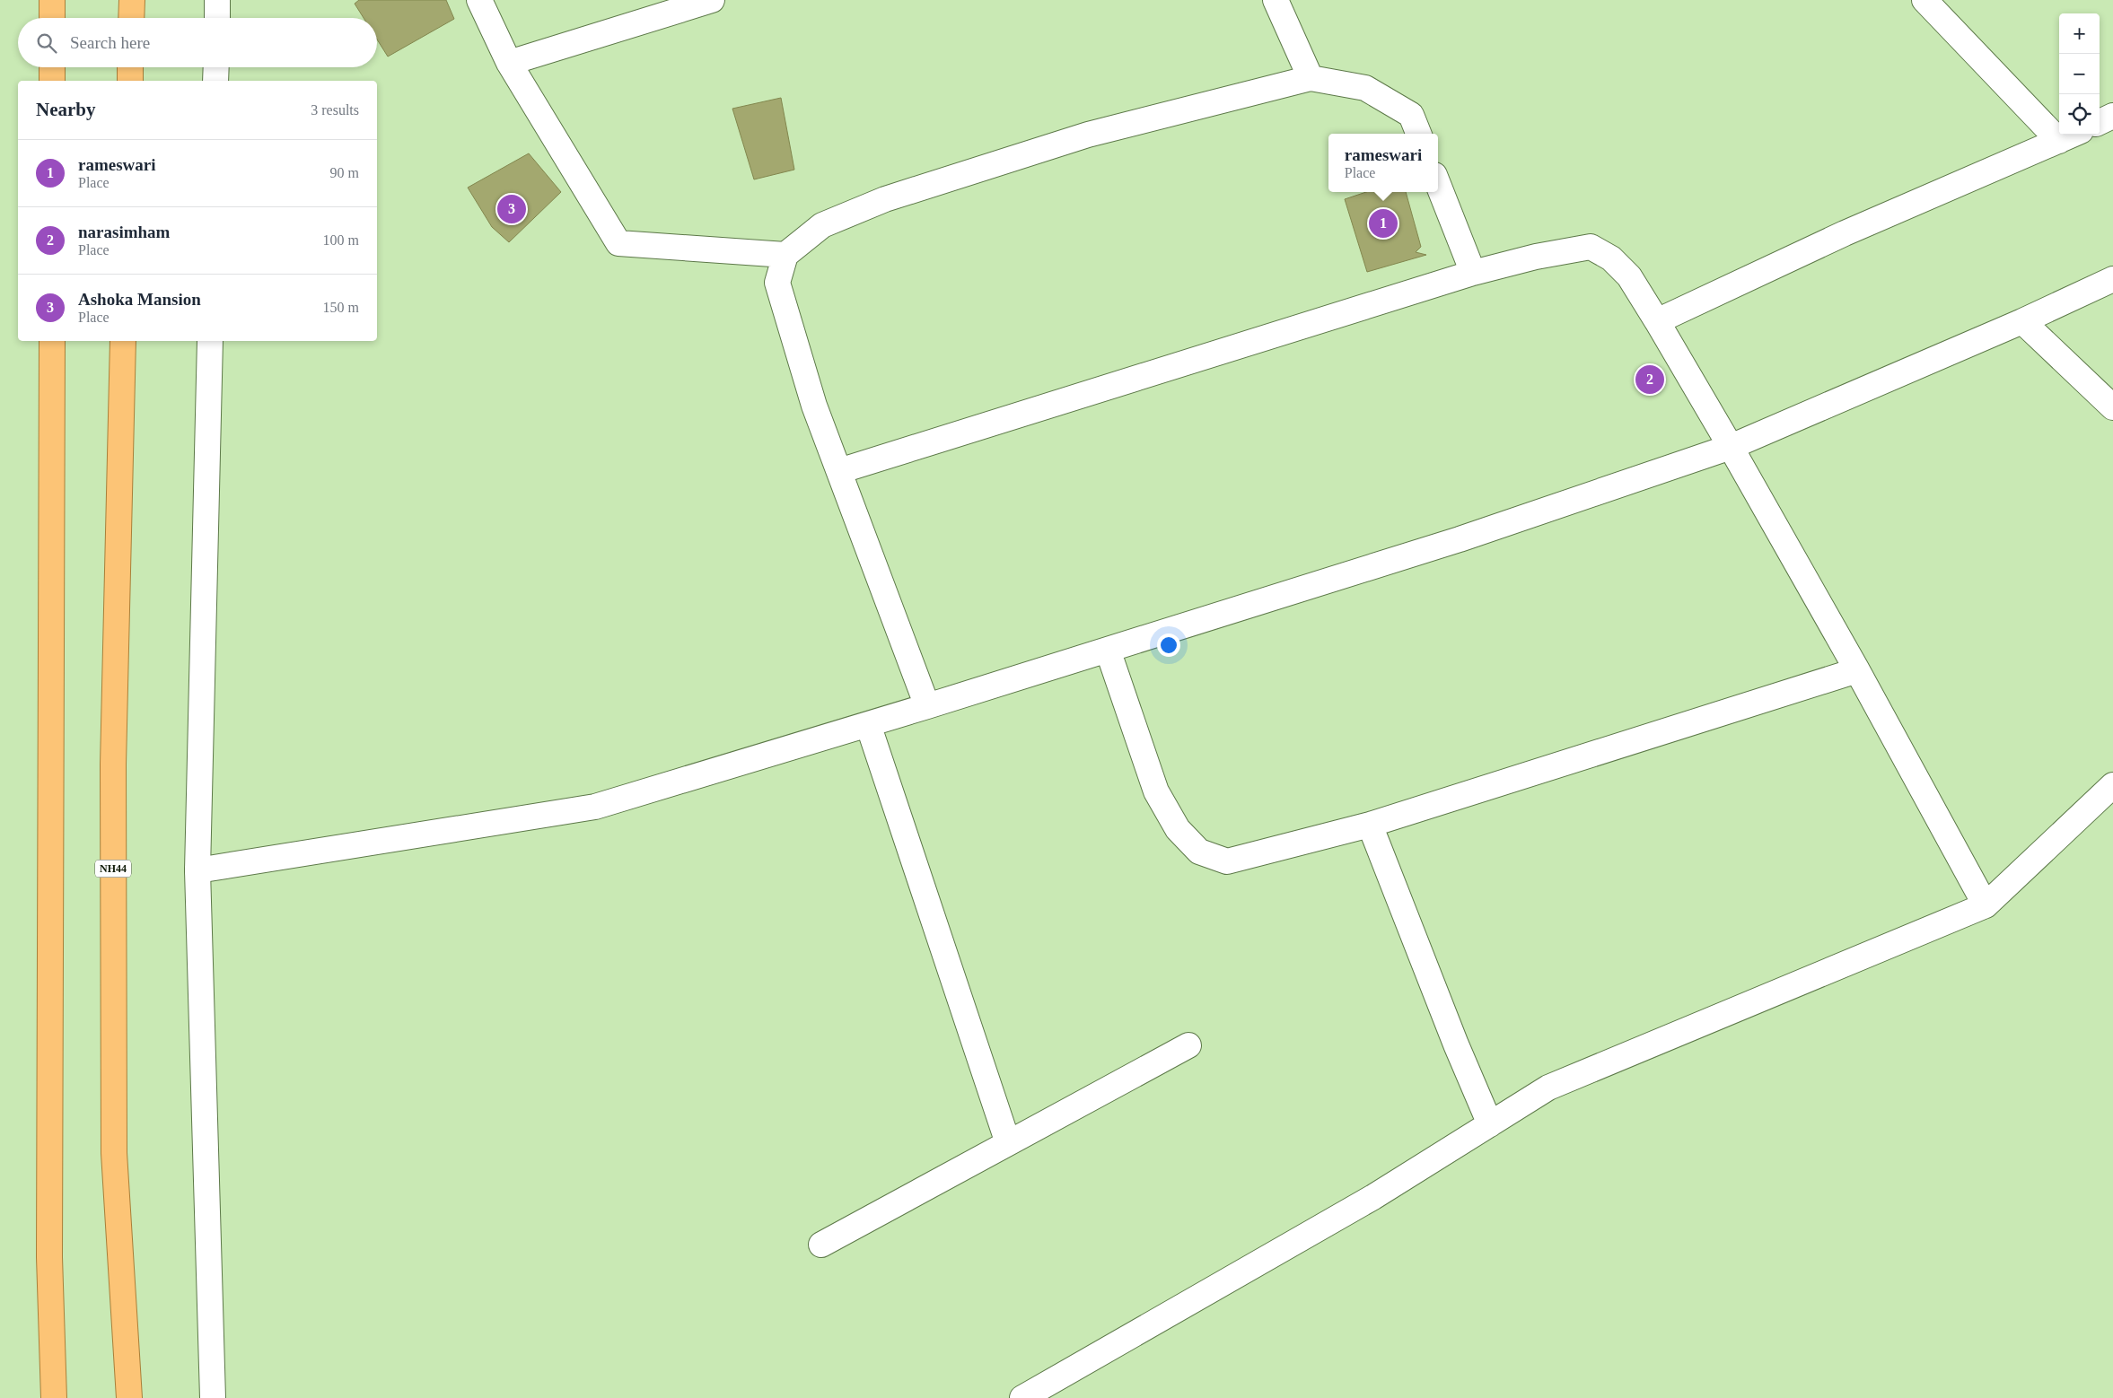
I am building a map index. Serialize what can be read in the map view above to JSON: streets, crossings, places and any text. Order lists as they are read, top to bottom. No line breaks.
{"streets":{"highway":["NH44"]},"page":{"map_buttons":["+","−"],"search":"Search here","heading":["Nearby","3 results"],"popup":["rameswari","Place"],"list":[{"mark":"1","name":"rameswari","note":"Place","value":"90 m"},{"mark":"2","name":"narasimham","note":"Place","value":"100 m"},{"mark":"3","name":"Ashoka Mansion","note":"Place","value":"150 m"}],"pins":["3","1","2"]}}
